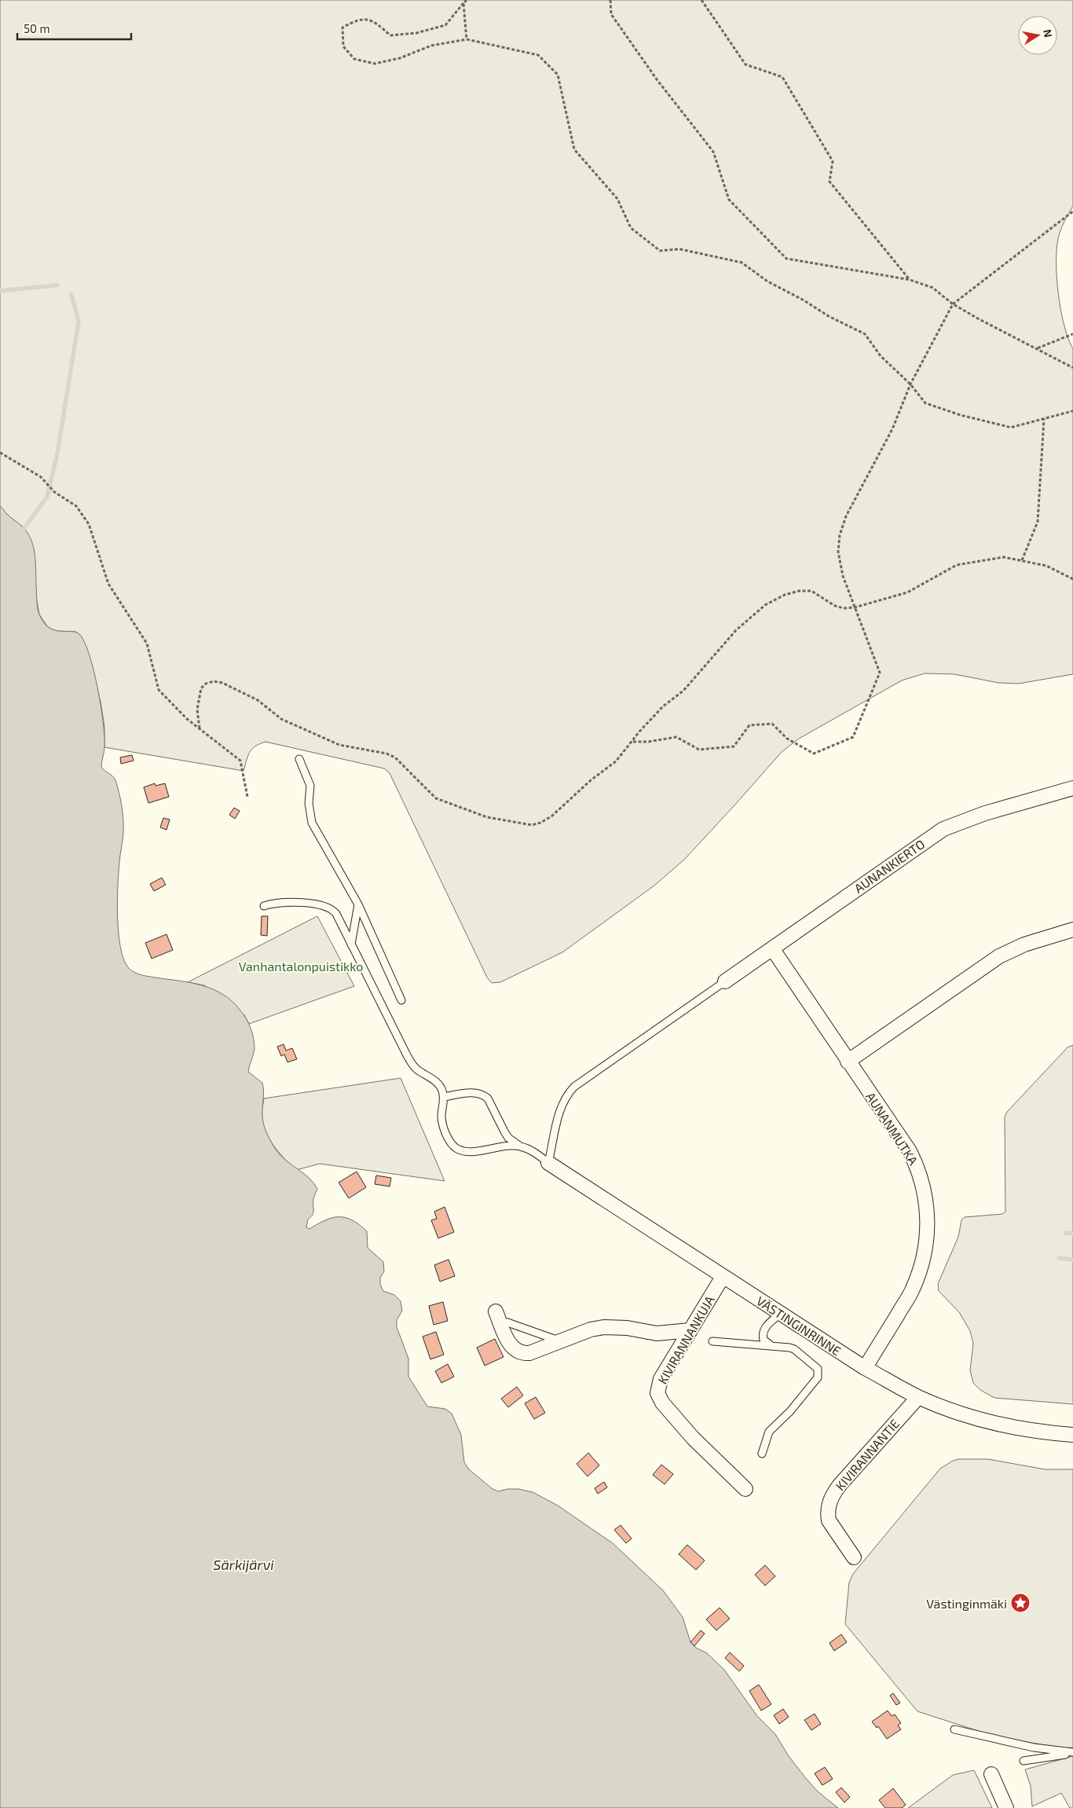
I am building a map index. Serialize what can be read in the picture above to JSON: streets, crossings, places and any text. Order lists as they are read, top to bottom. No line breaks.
{"streets":{"street":["AUNANKIERTO","AUNANMUTKA","VÄSTINGINRINNE","KIVIRANNANKUJA","KIVIRANNANTIE"]},"crossings":[["AUNANKIERTO","AUNANMUTKA"],["AUNANMUTKA","VÄSTINGINRINNE"],["VÄSTINGINRINNE","KIVIRANNANKUJA"],["VÄSTINGINRINNE","KIVIRANNANTIE"]],"water":["Särkijärvi"],"parks":["Vanhantalonpuistikko"],"places":{"place":["Västinginmäki"]},"scale_bar":"50 m","north":"right"}
